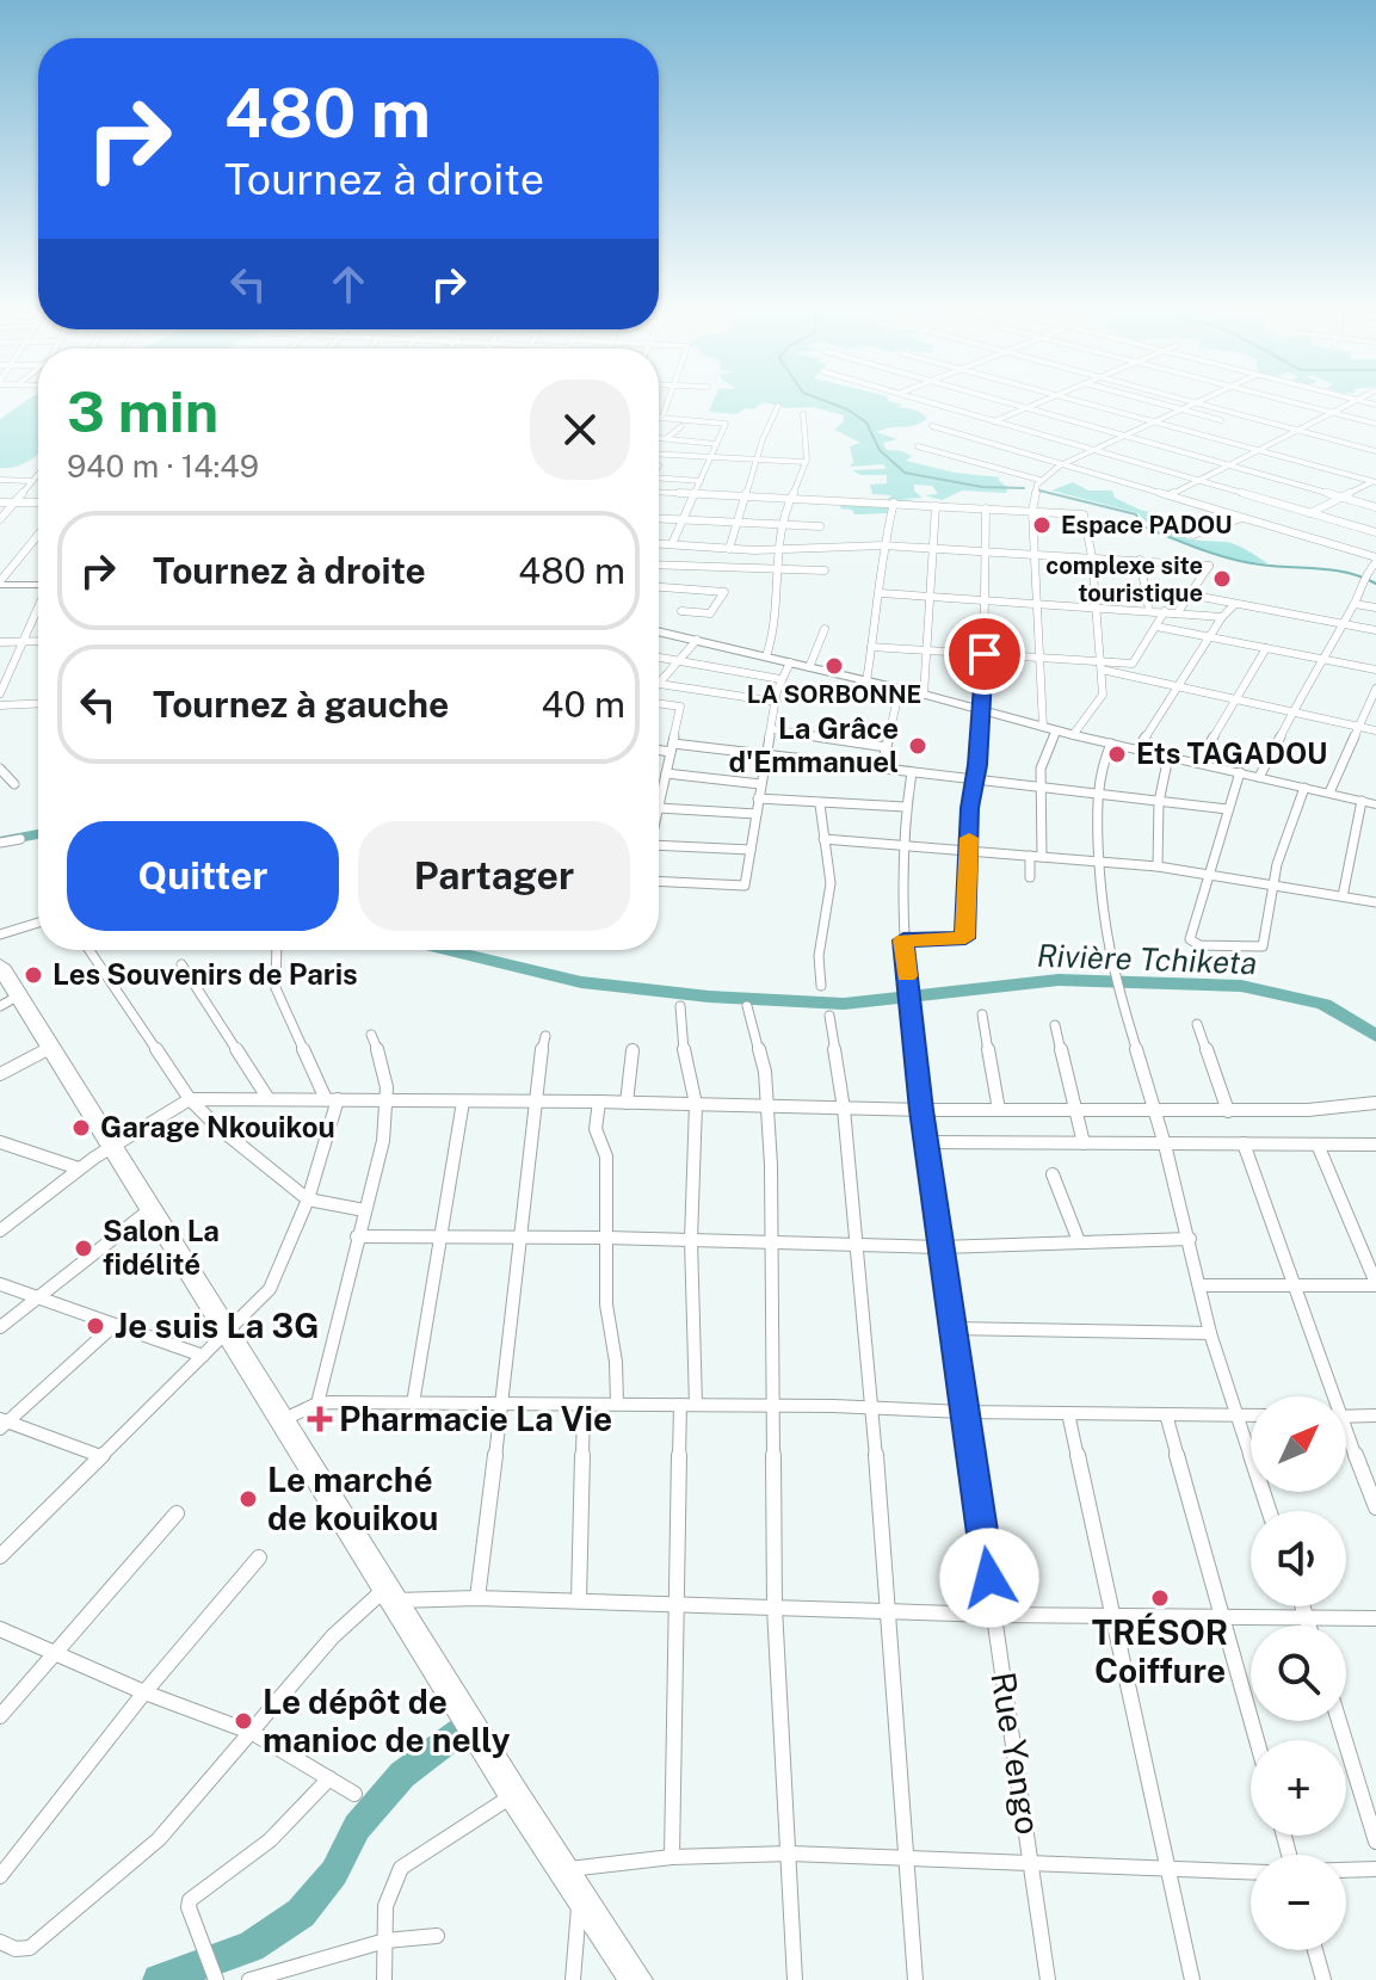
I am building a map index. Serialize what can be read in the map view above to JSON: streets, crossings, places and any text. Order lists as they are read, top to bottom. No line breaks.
{"streets":{"street":["Rue Yengo"]},"water":["Rivière Tchiketa"],"places":{"other":["Espace PADOU","complexe site touristique","LA SORBONNE","La Grâce d'Emmanuel","Ets TAGADOU","Les Souvenirs de Paris","Garage Nkouikou","Salon La fidélité","Je suis La 3G","Le marché de kouikou","TRÉSOR Coiffure","Le dépôt de manioc de nelly"],"health":["Pharmacie La Vie"]},"north":"top right","page":{"turn":["480 m","Tournez à droite"],"heading":["3 min","940 m · 14:49"],"list":[{"name":"Tournez à droite","value":"480 m"},{"name":"Tournez à gauche","value":"40 m"}],"buttons":["Quitter","Partager"],"map_buttons":["+","−"]}}
